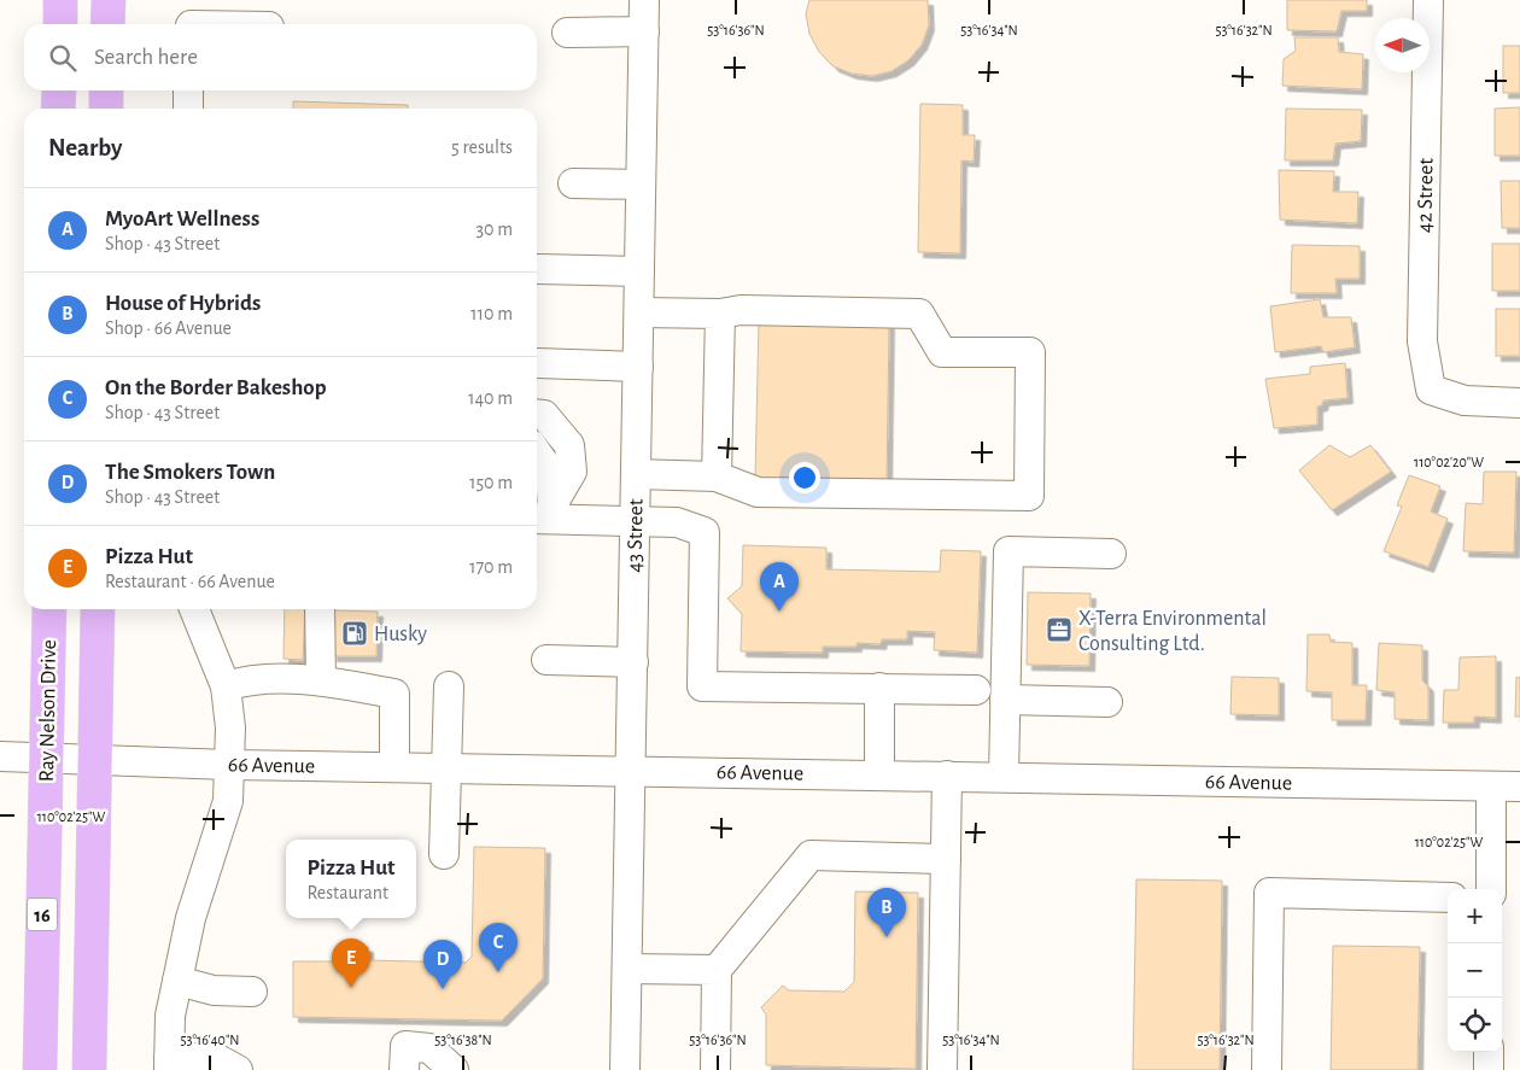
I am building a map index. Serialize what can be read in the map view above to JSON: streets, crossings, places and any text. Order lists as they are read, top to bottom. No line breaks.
{"streets":{"highway":["Ray Nelson Drive","16"],"street":["42 Street","43 Street","66 Avenue"]},"crossings":[["43 Street","66 Avenue"],["Ray Nelson Drive","66 Avenue"]],"places":{"office":["X-Terra Environmental Consulting Ltd."],"fuel station":["Husky"]},"north":"left","page":{"search":"Search here","heading":["Nearby","5 results"],"list":[{"mark":"A","name":"MyoArt Wellness","note":"Shop · 43 Street","value":"30 m"},{"mark":"B","name":"House of Hybrids","note":"Shop · 66 Avenue","value":"110 m"},{"mark":"C","name":"On the Border Bakeshop","note":"Shop · 43 Street","value":"140 m"},{"mark":"D","name":"The Smokers Town","note":"Shop · 43 Street","value":"150 m"},{"mark":"E","name":"Pizza Hut","note":"Restaurant · 66 Avenue","value":"170 m"}],"pins":["A","B","C","E","D"],"popup":["Pizza Hut","Restaurant"],"map_buttons":["+","−"]},"coordinates":["53°16'36\"N","53°16'34\"N","53°16'32\"N","110°02'20\"W","110°02'25\"W","53°16'40\"N","53°16'38\"N"]}
